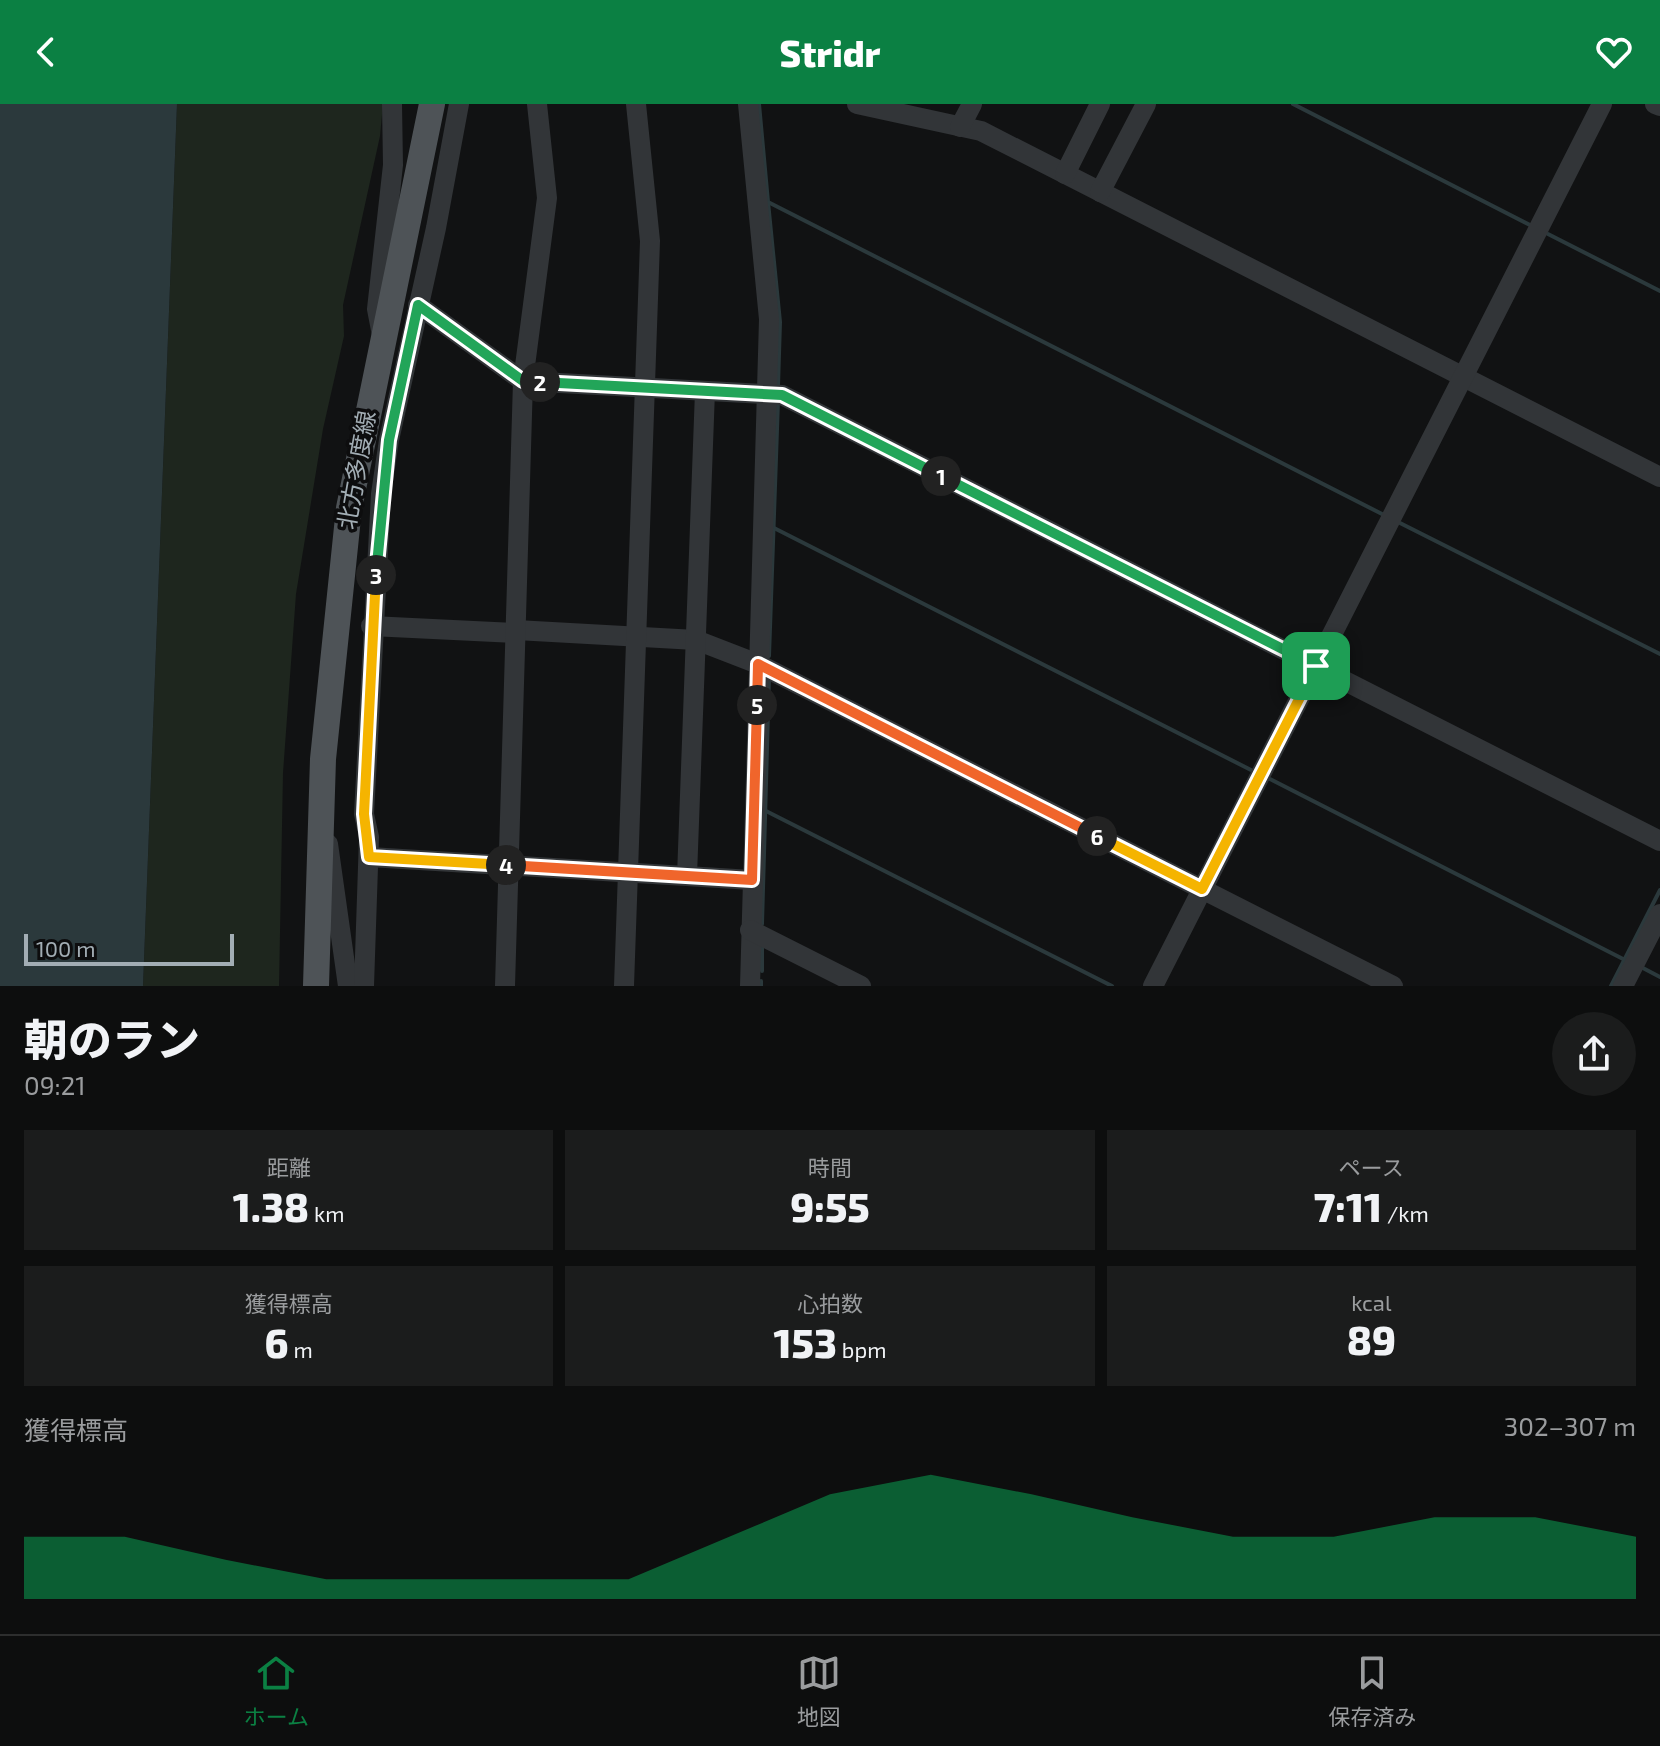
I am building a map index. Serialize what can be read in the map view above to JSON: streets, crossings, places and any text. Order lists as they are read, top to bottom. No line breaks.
{"streets":{"main road":["北方多度線"]},"scale_bar":"100 m","page":{"header":"Stridr","pins":["2","1","3","5","6","4"],"scale":"100 m","heading":["朝のラン","09:21"],"stats":[["距離","1.38 km"],["時間","9:55"],["ペース","7:11 /km"],["獲得標高","6 m"],["心拍数","153 bpm"],["kcal","89"]],"chart":["獲得標高","302–307 m"],"tabs":["ホーム","地図","保存済み"]}}
